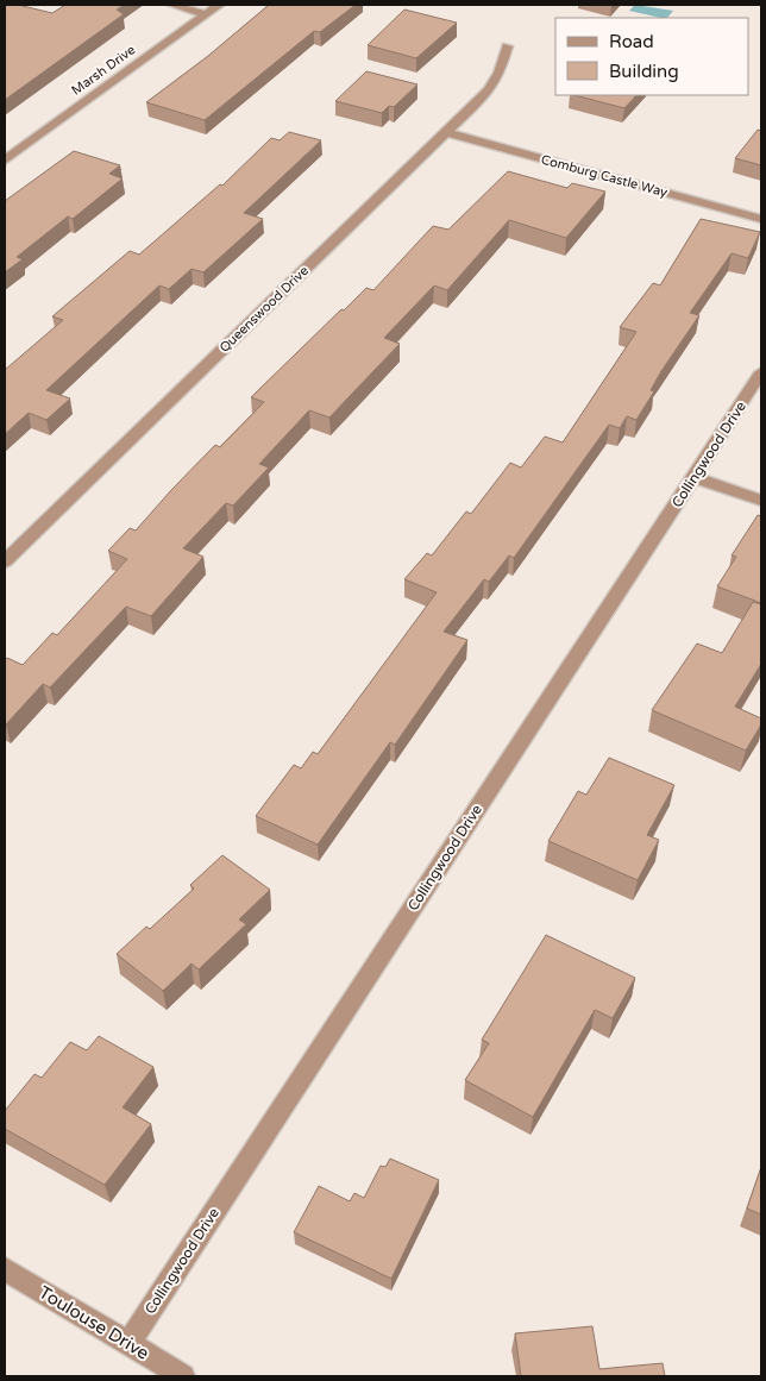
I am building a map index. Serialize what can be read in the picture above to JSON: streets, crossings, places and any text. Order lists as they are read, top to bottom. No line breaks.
{"streets":{"street":["Marsh Drive","Comburg Castle Way","Queenswood Drive","Collingwood Drive","Toulouse Drive"]},"crossings":[["Comburg Castle Way","Queenswood Drive"],["Collingwood Drive","Toulouse Drive"]],"legend":["Road","Building"]}
